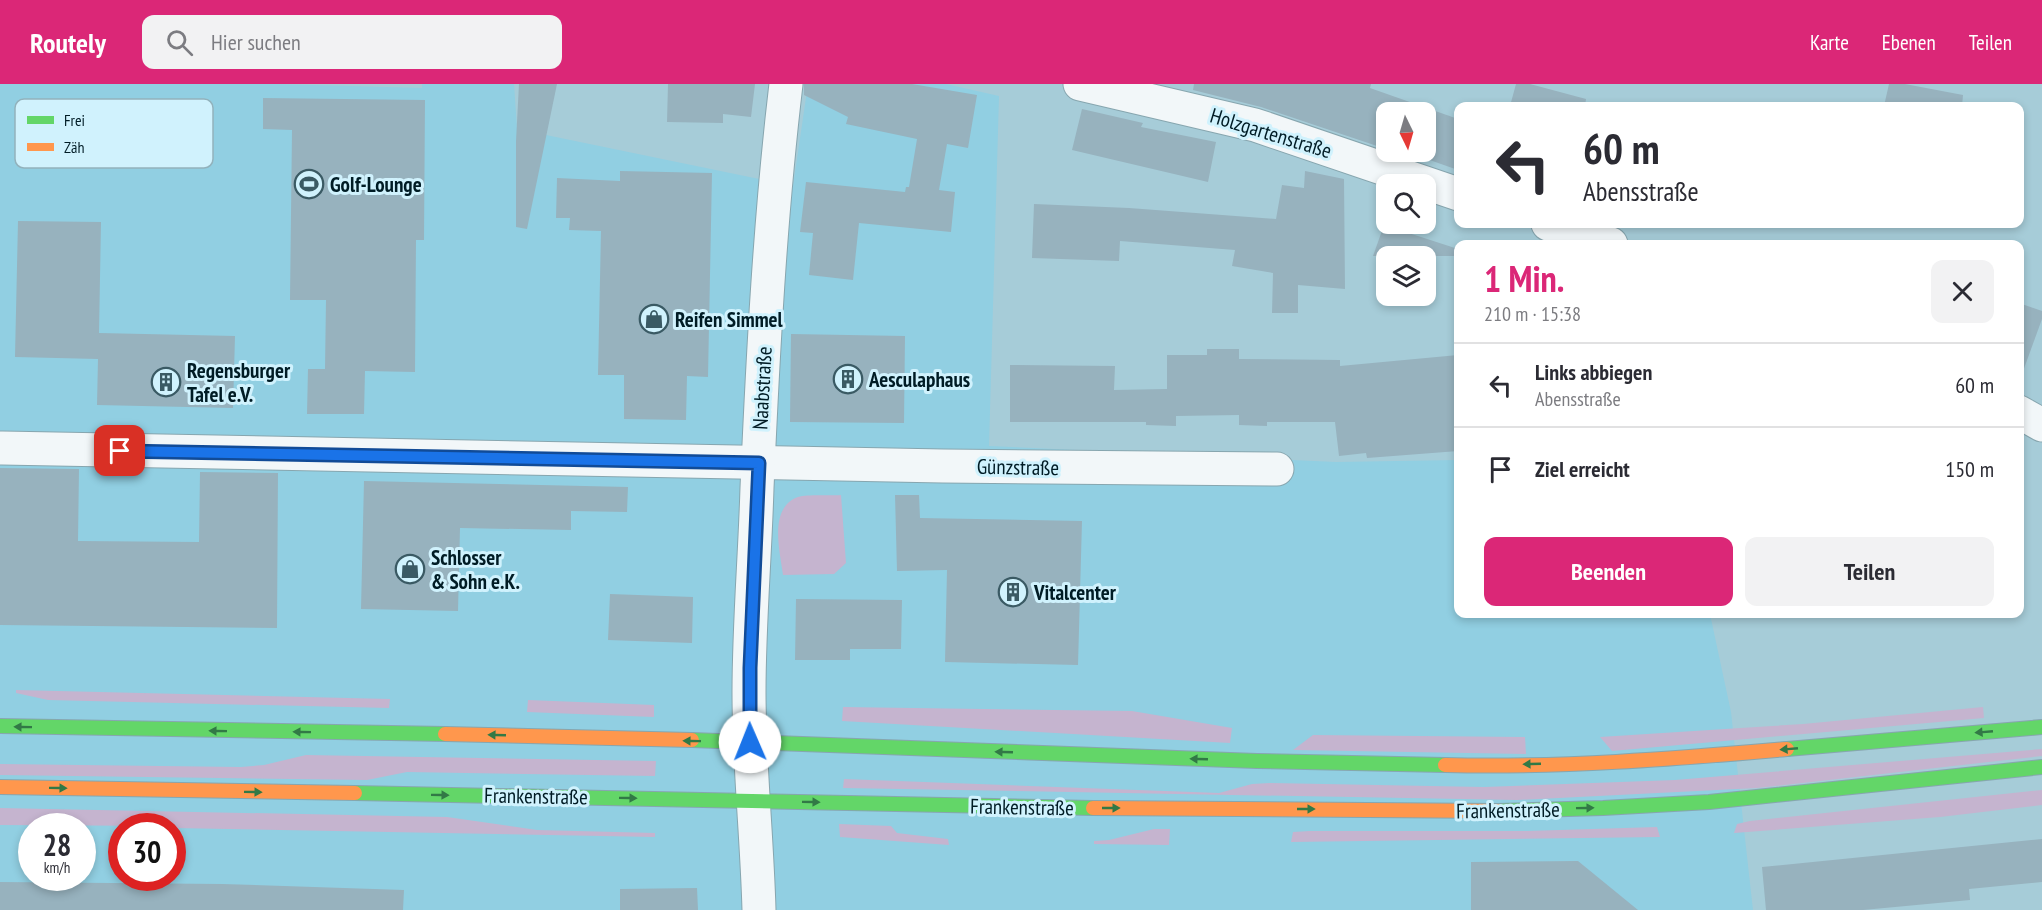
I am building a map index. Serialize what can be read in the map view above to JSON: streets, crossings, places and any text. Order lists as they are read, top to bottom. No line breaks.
{"streets":{"main road":["Frankenstraße"],"street":["Holzgartenstraße","Naabstraße","Günzstraße"]},"crossings":[["Naabstraße","Günzstraße"],["Naabstraße","Frankenstraße"]],"places":{"sports":["Golf-Lounge"],"shop":["Reifen Simmel","Schlosser & Sohn e.K."],"building":["Aesculaphaus","Regensburger Tafel e.V.","Vitalcenter"]},"legend":["Frei","Zäh"],"north":"bottom","page":{"header":"Routely","search":"Hier suchen","nav":["Karte","Ebenen","Teilen"],"turn":["60 m","Abensstraße"],"heading":["1 Min.","210 m · 15:38"],"list":[{"name":"Links abbiegen","note":"Abensstraße","value":"60 m"},{"name":"Ziel erreicht","value":"150 m"}],"buttons":["Beenden","Teilen"],"speed":"28 km/h","limit":"30"}}
